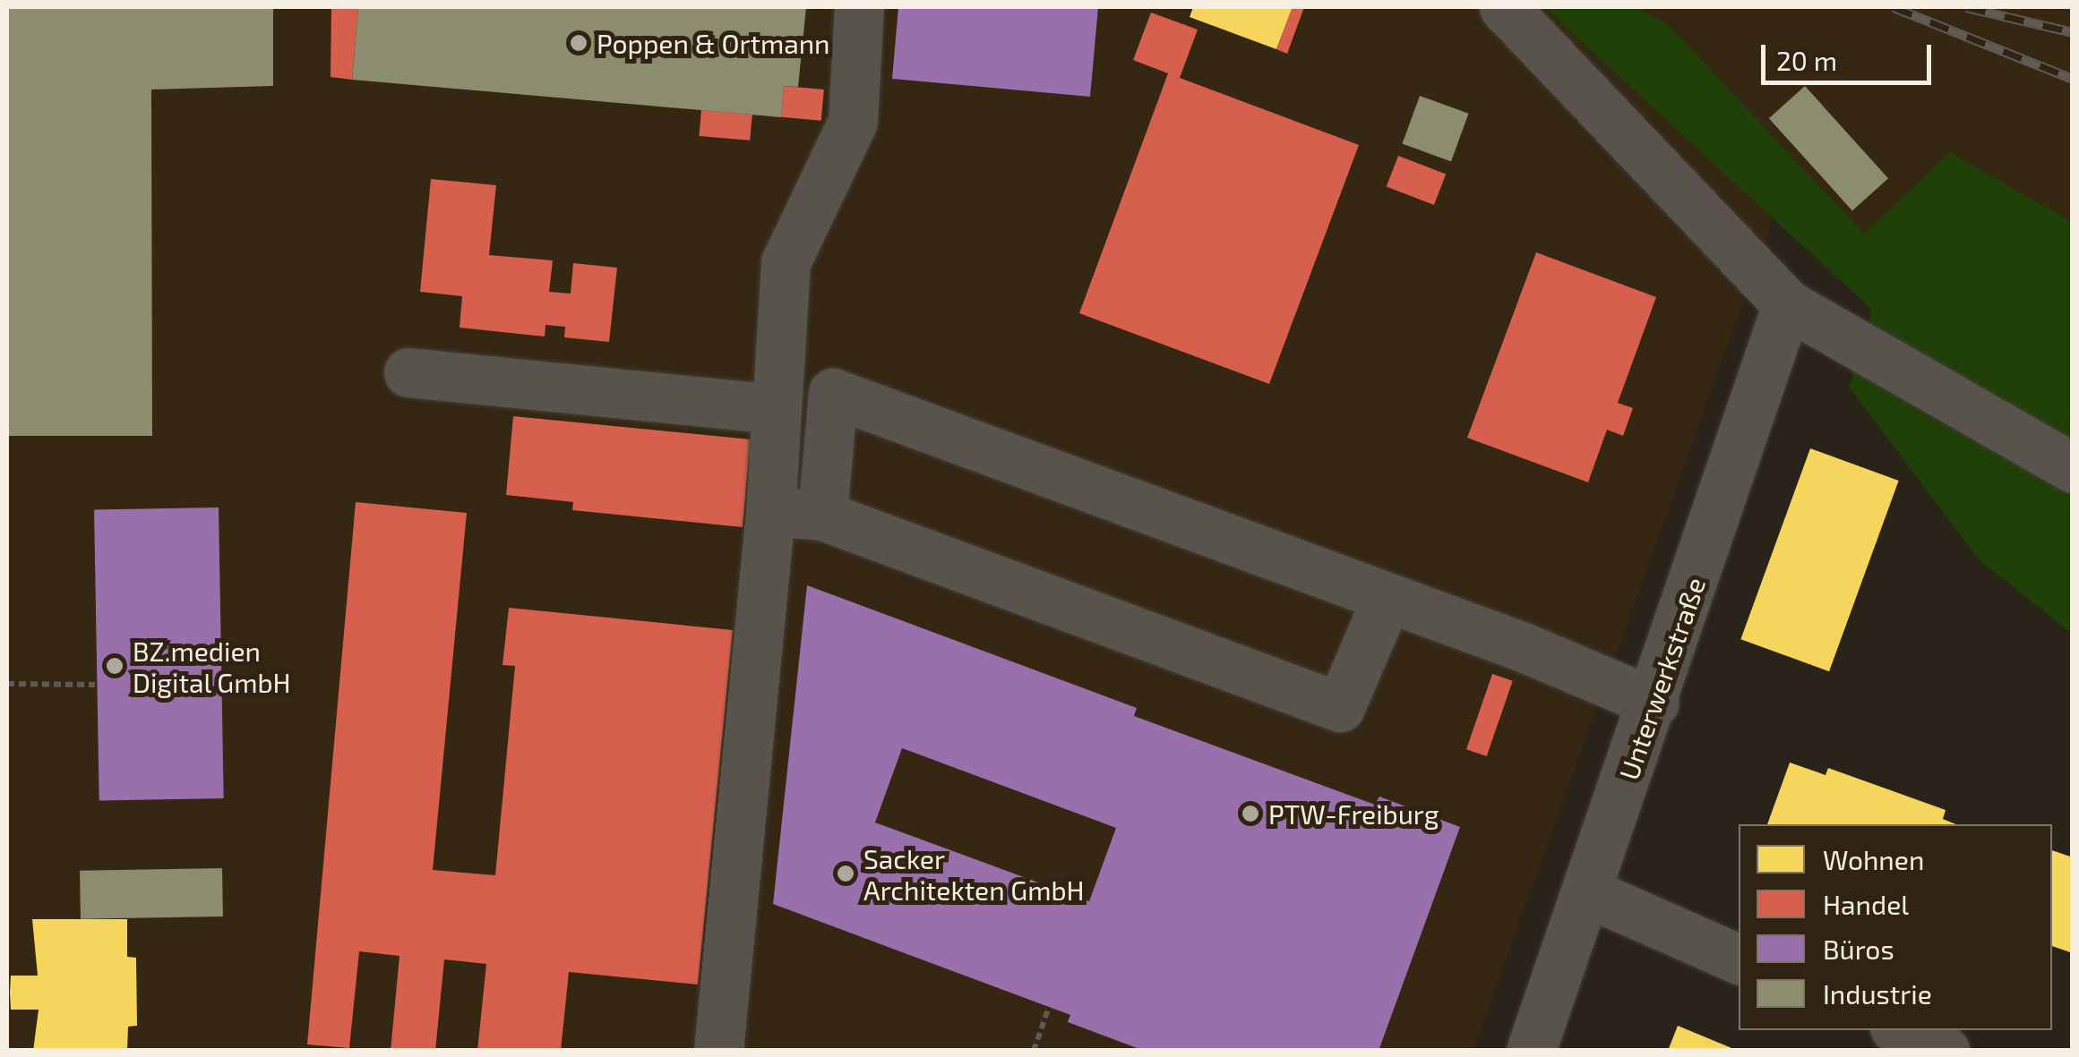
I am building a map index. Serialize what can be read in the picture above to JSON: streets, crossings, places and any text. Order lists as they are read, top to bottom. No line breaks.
{"streets":{"street":["Unterwerkstraße"]},"places":["Poppen & Ortmann","BZ.medien Digital GmbH","PTW-Freiburg","Sacker Architekten GmbH"],"legend":["Wohnen","Handel","Büros","Industrie"],"scale_bar":"20 m"}
